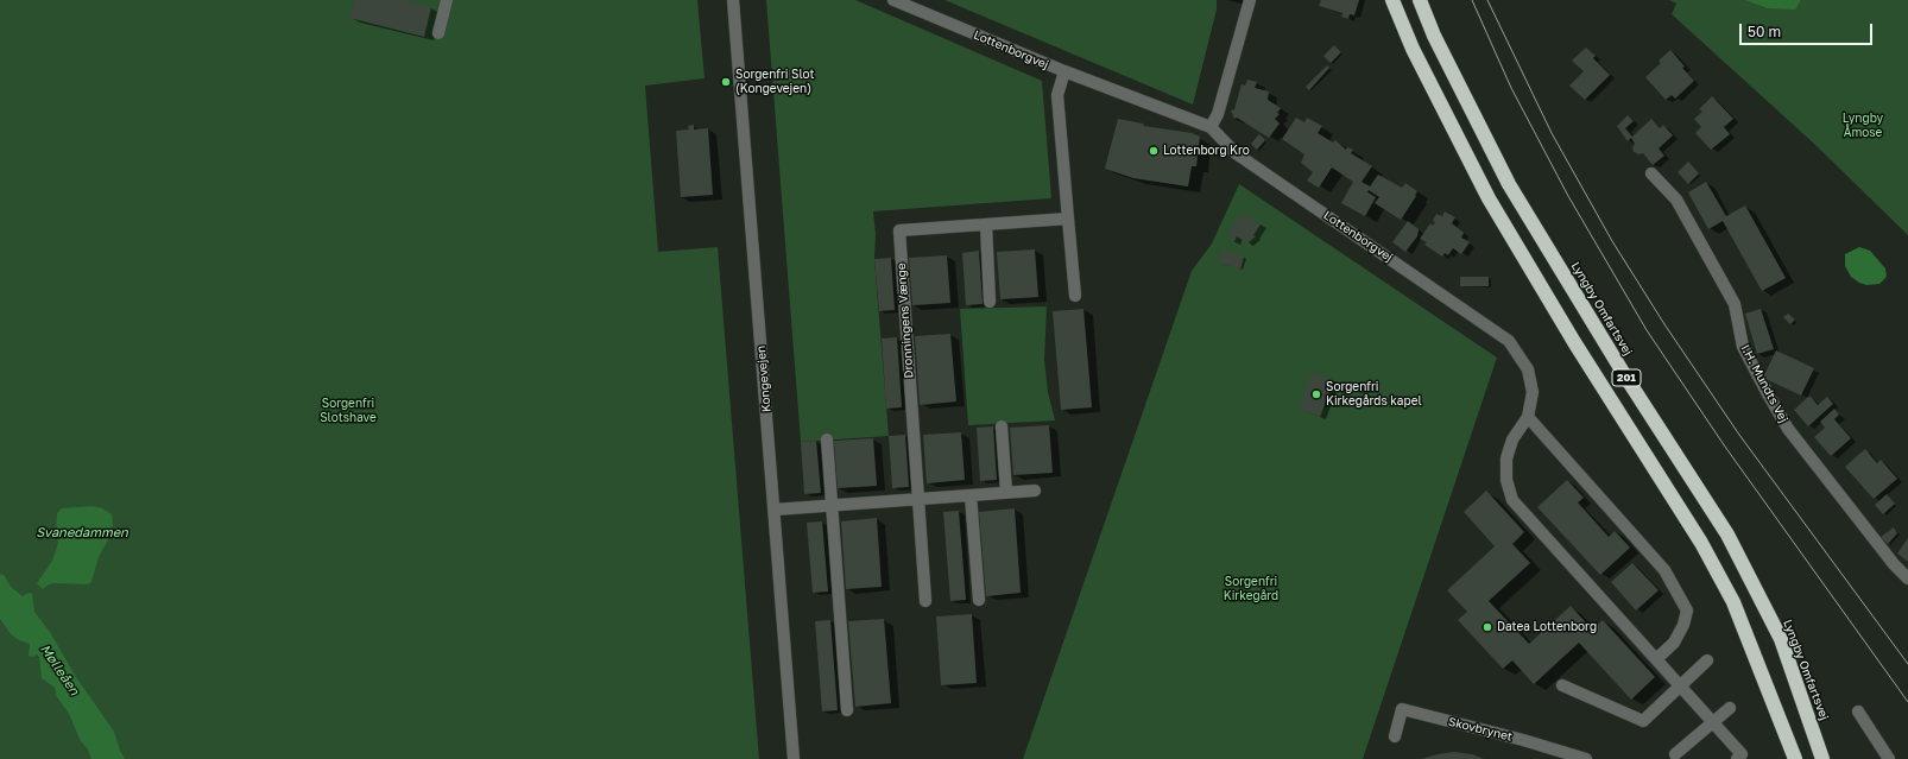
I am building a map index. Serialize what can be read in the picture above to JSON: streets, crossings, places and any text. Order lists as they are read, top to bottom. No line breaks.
{"streets":{"highway":["Lyngby Omfartsvej","201"],"street":["Lottenborgvej","Dronningens Vænge","Kongevejen","I.H. Mundts Vej","Skovbrynet"]},"water":["Svanedammen","Mølleåen"],"parks":["Lyngby Åmose","Sorgenfri Slotshave","Sorgenfri Kirkegård"],"places":["Sorgenfri Slot (Kongevejen)","Lottenborg Kro","Sorgenfri Kirkegårds kapel","Datea Lottenborg"],"scale_bar":"50 m"}
